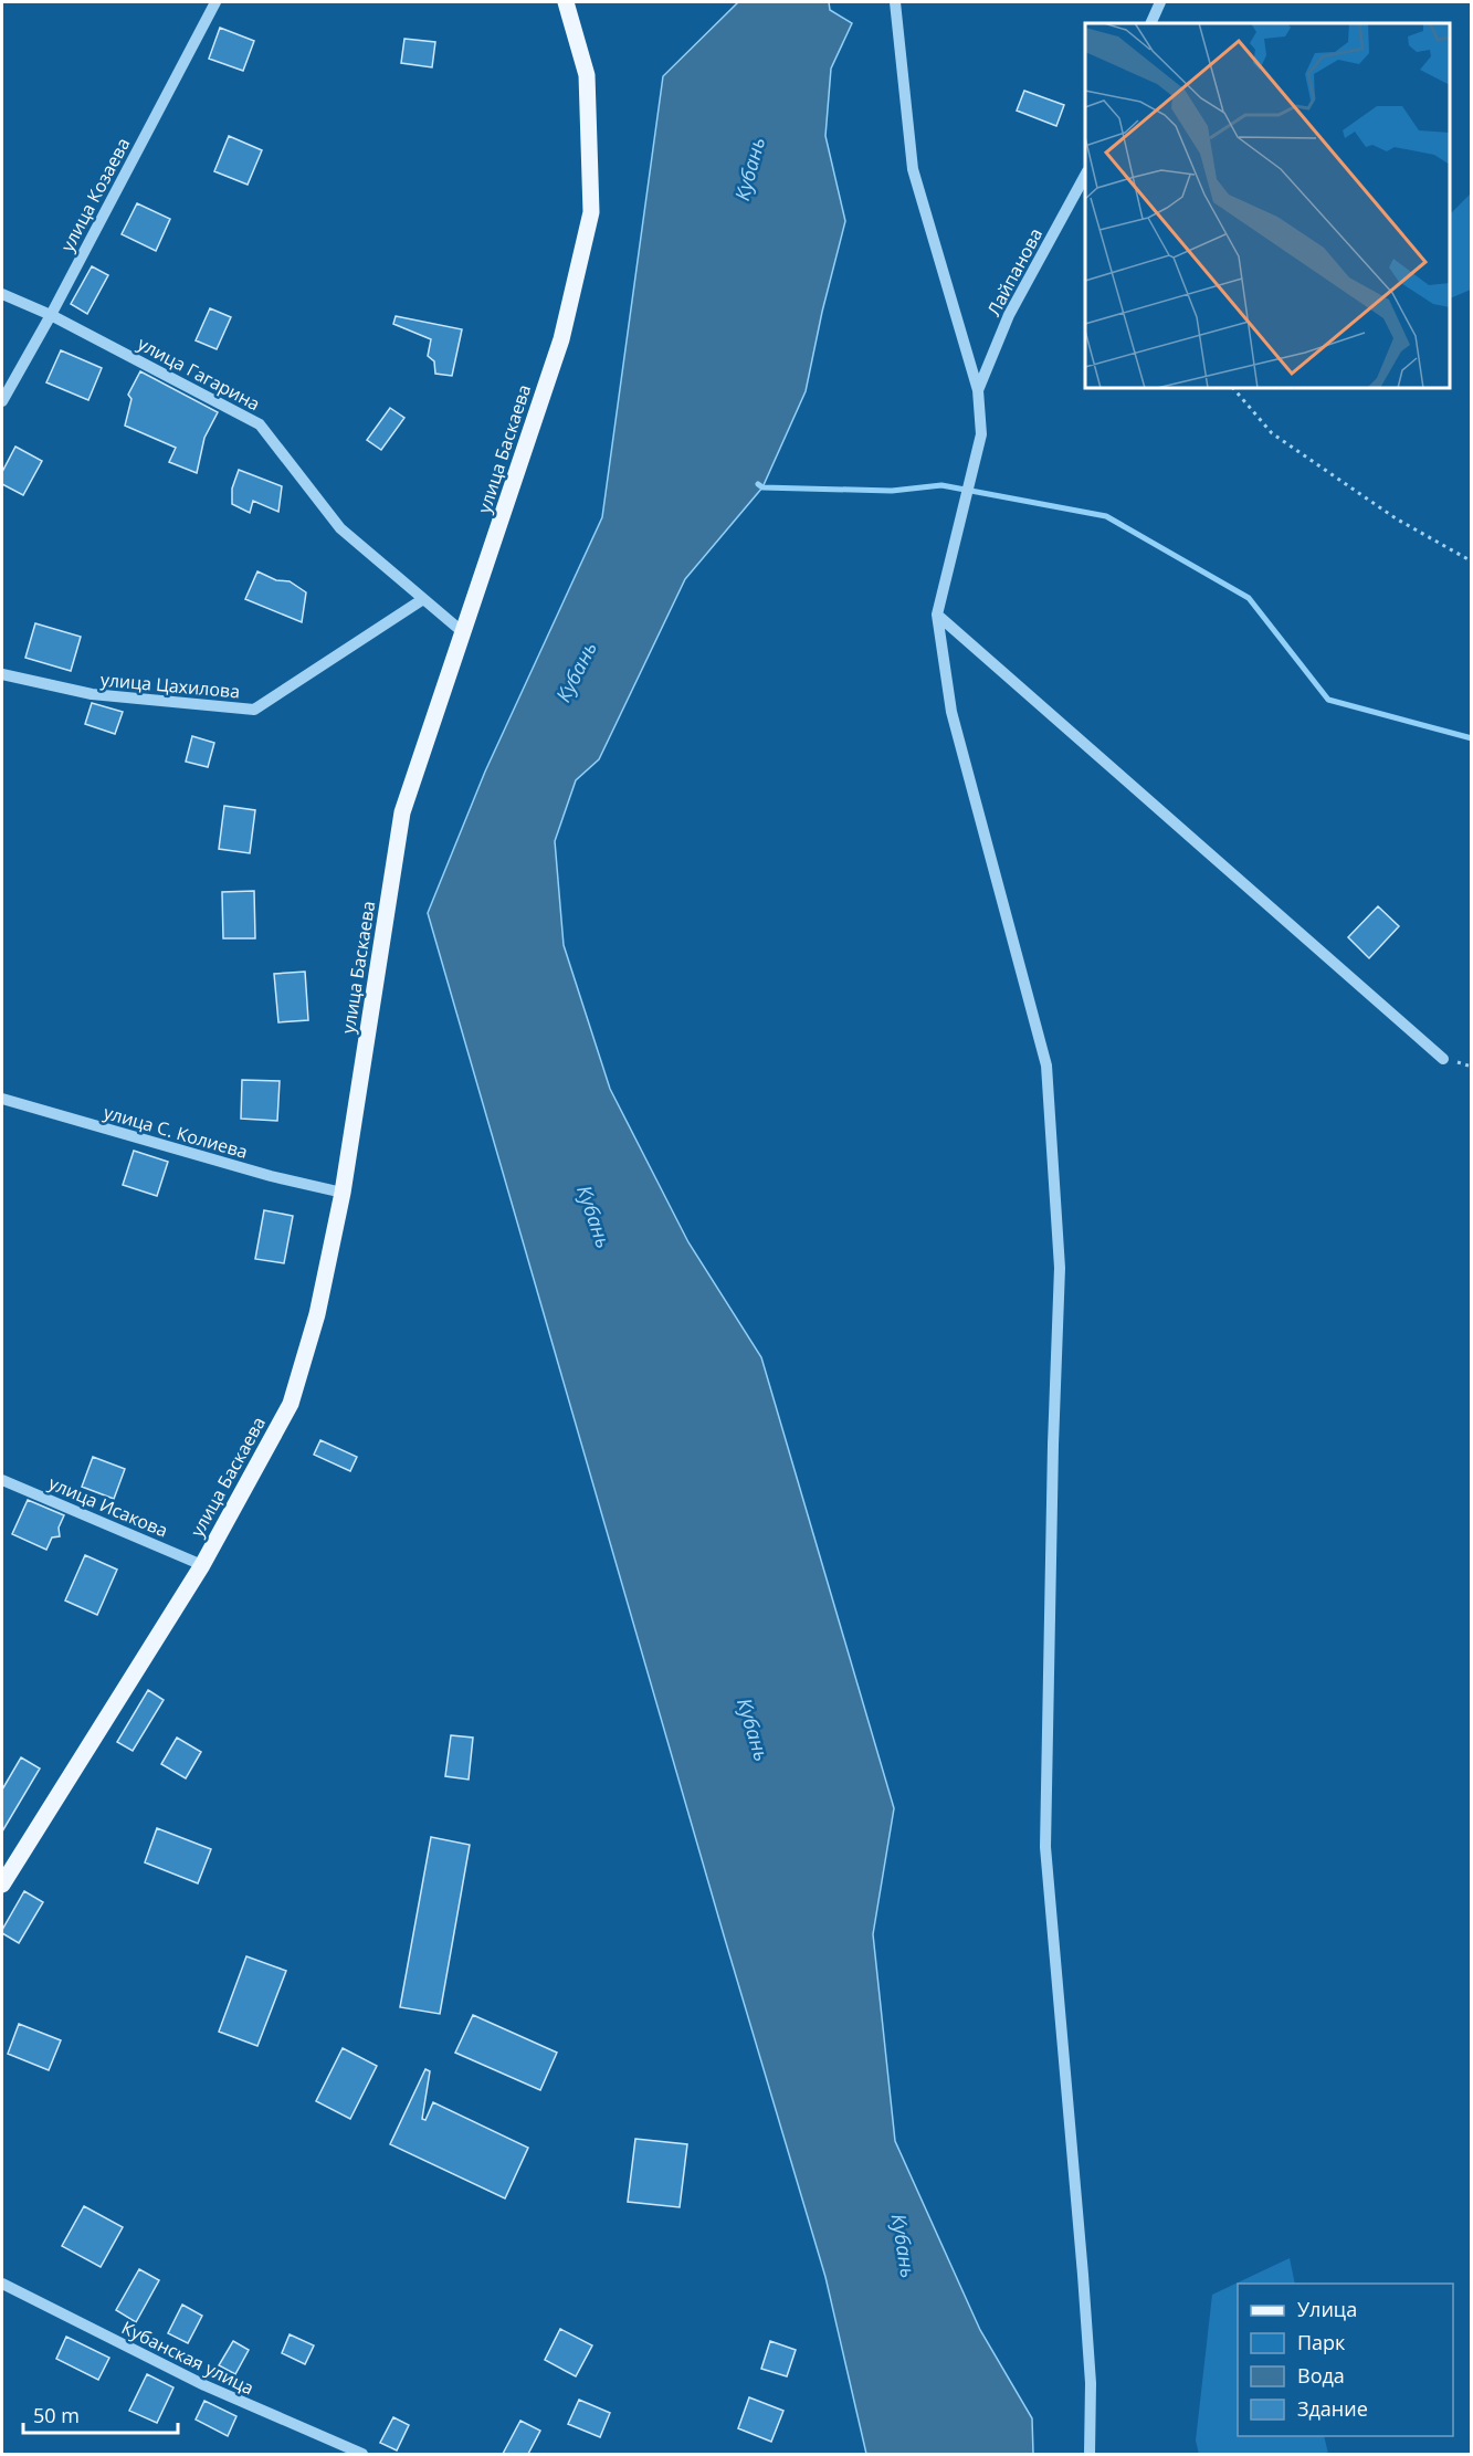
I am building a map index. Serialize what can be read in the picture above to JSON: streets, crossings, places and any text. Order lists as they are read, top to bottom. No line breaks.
{"streets":{"main road":["улица Баскаева"],"street":["улица Козаева","Лайпанова","улица Гагарина","улица Цахилова","улица С. Колиева","улица Исакова","Кубанская улица"]},"crossings":[["улица Козаева","улица Гагарина"],["улица Гагарина","улица Баскаева"],["улица Гагарина","улица Цахилова"],["улица Баскаева","улица С. Колиева"],["улица Баскаева","улица Исакова"]],"water":["Кубань"],"legend":["Улица","Парк","Вода","Здание"],"scale_bar":"50 m"}
